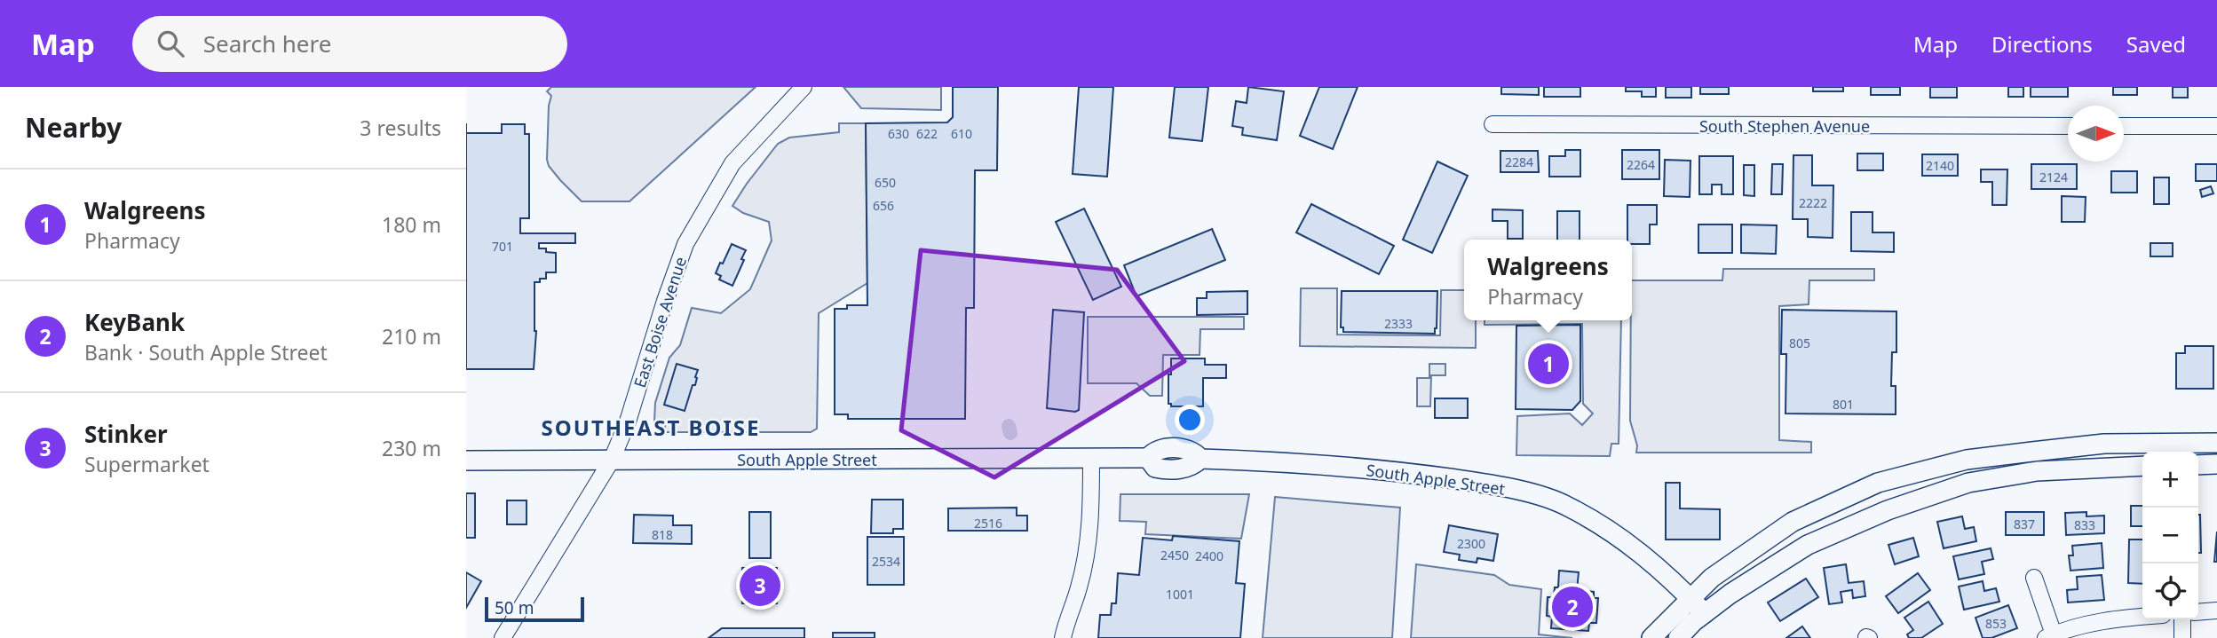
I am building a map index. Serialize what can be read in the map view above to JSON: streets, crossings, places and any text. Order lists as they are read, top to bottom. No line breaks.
{"streets":{"main road":["South Apple Street"],"street":["South Stephen Avenue","East Boise Avenue"]},"crossings":[["East Boise Avenue","South Apple Street"]],"districts":["SOUTHEAST BOISE"],"house_numbers":["630","622","610","2284","2264","2140","2124","650","2222","656","701","2333","805","801","2516","837","833","818","2300","2450","2400","2534","1001","853"],"scale_bar":"50 m","north":"right","page":{"header":"Map","search":"Search here","nav":["Map","Directions","Saved"],"heading":["Nearby","3 results"],"list":[{"mark":"1","name":"Walgreens","note":"Pharmacy","value":"180 m"},{"mark":"2","name":"KeyBank","note":"Bank · South Apple Street","value":"210 m"},{"mark":"3","name":"Stinker","note":"Supermarket","value":"230 m"}],"popup":["Walgreens","Pharmacy"],"pins":["1","3","2"],"map_buttons":["+","−"],"scale":"50 m"}}
